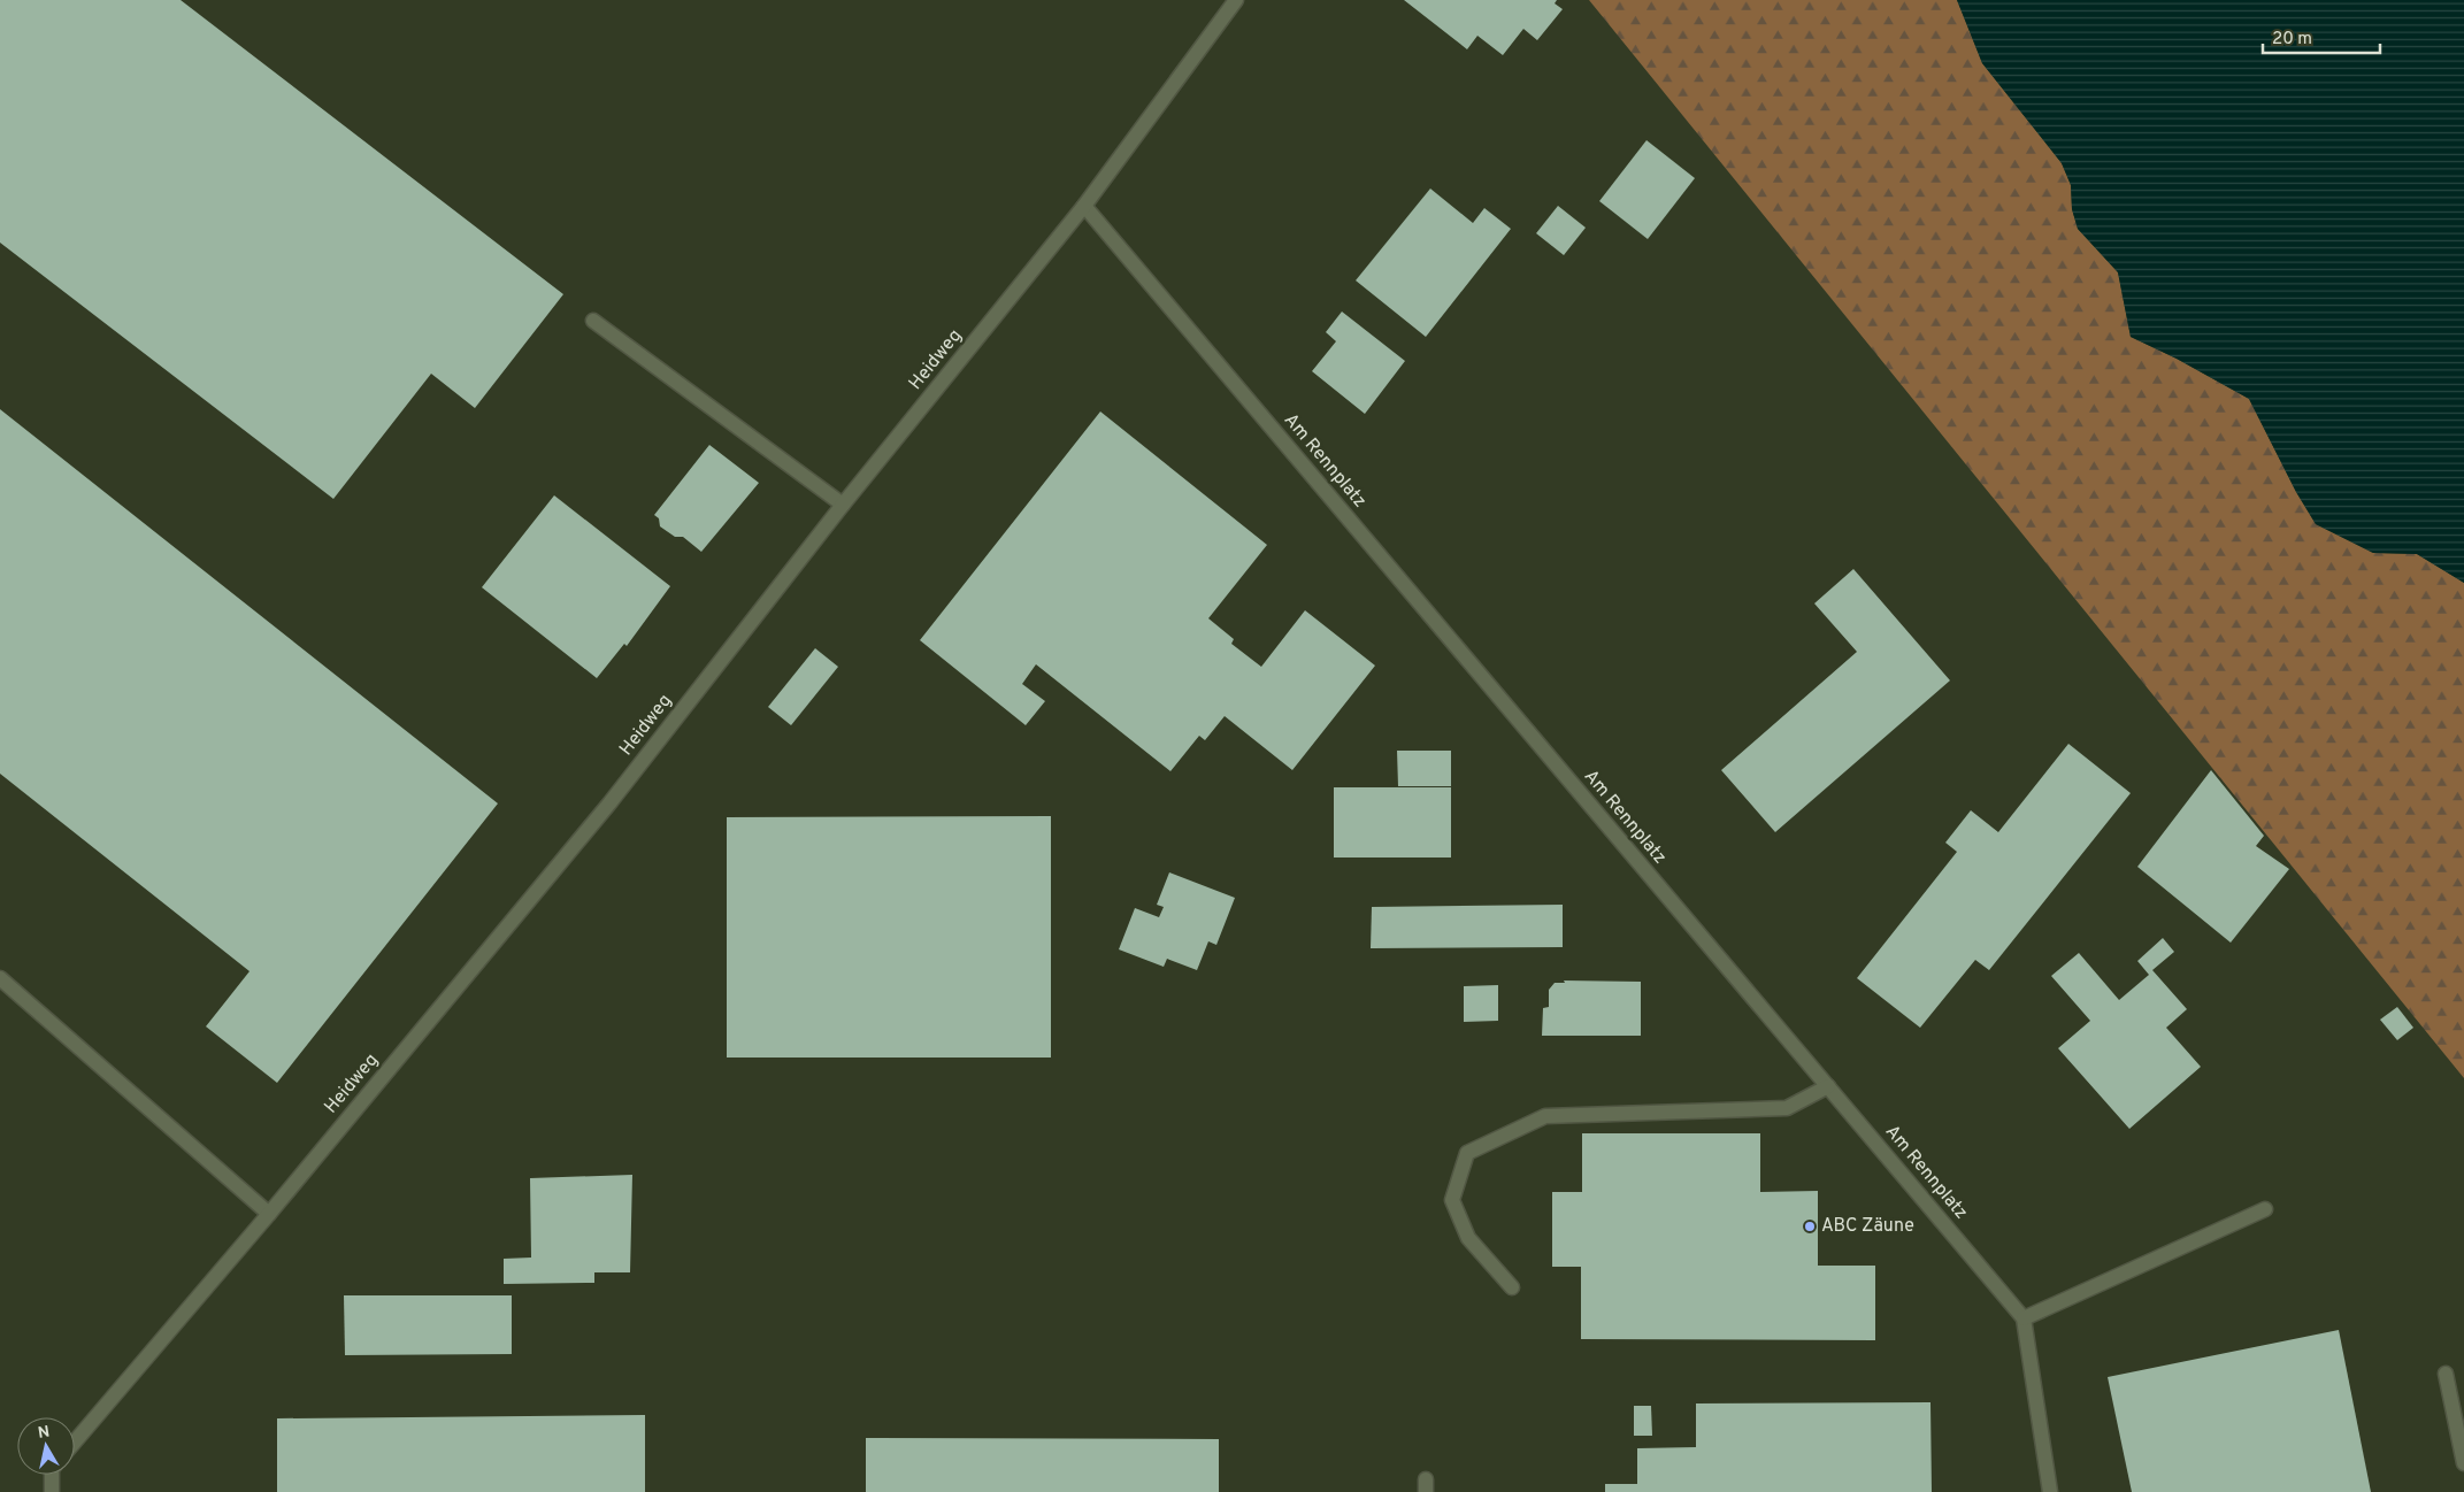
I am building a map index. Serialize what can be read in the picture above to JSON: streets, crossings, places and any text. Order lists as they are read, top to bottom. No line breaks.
{"streets":{"street":["Heidweg","Am Rennplatz"]},"crossings":[["Heidweg","Am Rennplatz"]],"places":["ABC Zäune"],"scale_bar":"20 m","north":"top"}
